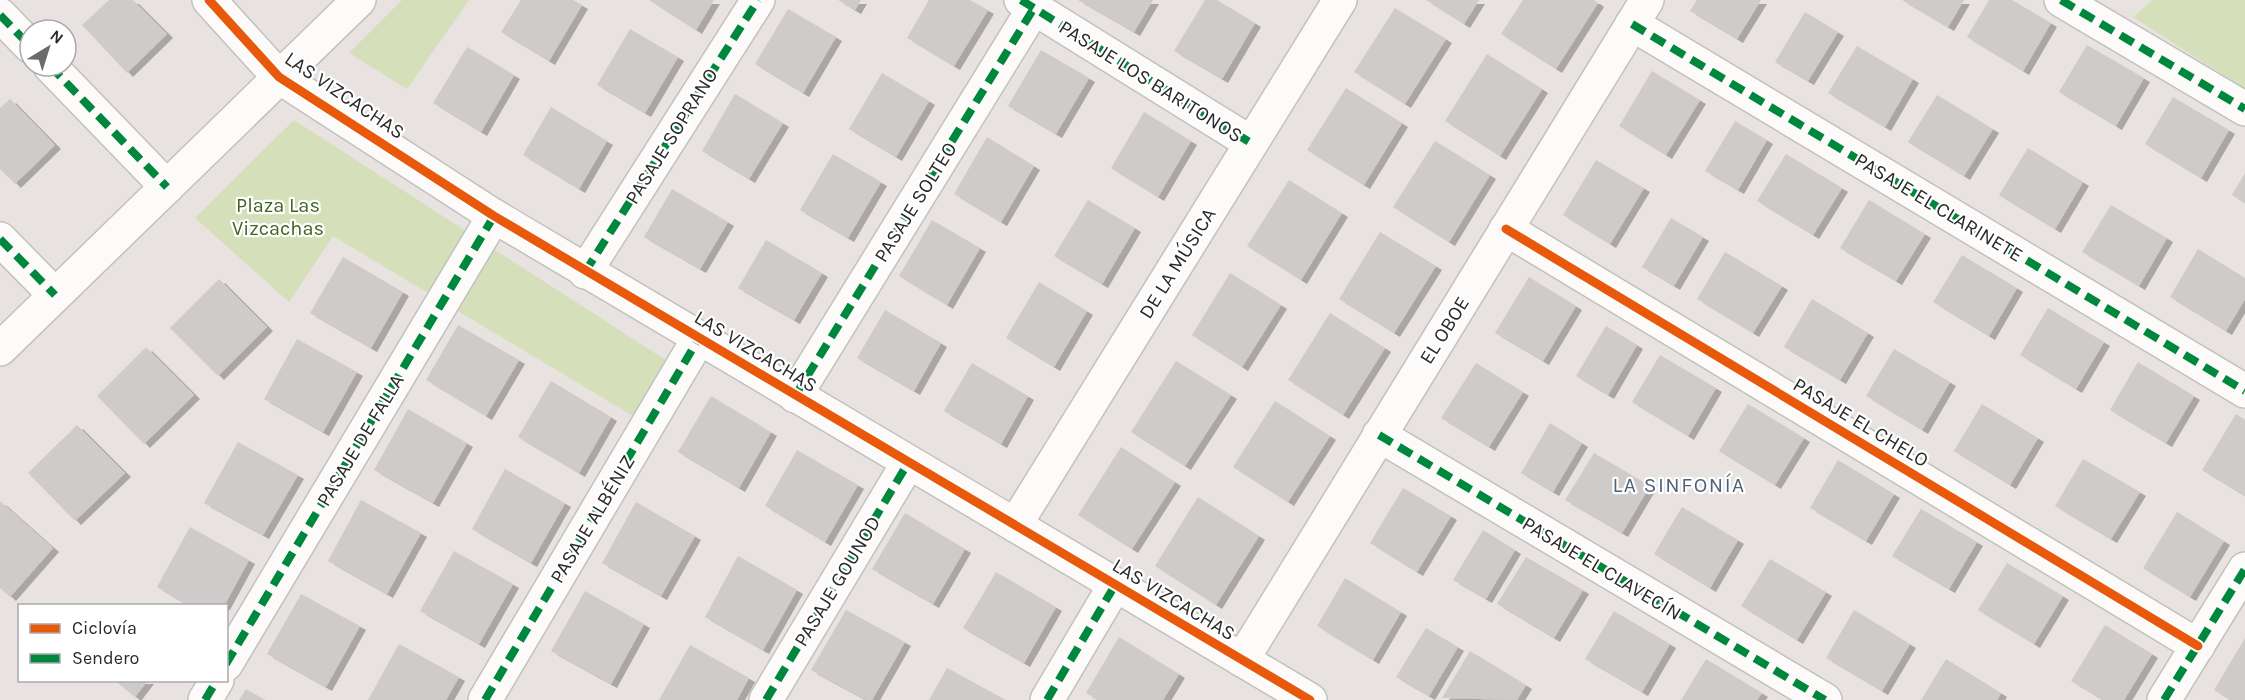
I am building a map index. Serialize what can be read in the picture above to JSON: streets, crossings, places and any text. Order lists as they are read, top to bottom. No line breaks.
{"streets":{"street":["PASAJE LOS BARITONOS","LAS VIZCACHAS","PASAJE SOPRANO","PASAJE SOLTEO","PASAJE EL CLARINETE","DE LA MÚSICA","EL OBOE","PASAJE EL CHELO","PASAJE DE FALLA","PASAJE ALBÉNIZ","PASAJE EL CLAVECÍN","PASAJE GOUNOD"]},"crossings":[["PASAJE LOS BARITONOS","PASAJE SOLTEO"],["PASAJE LOS BARITONOS","DE LA MÚSICA"],["LAS VIZCACHAS","PASAJE SOPRANO"],["LAS VIZCACHAS","PASAJE SOLTEO"],["LAS VIZCACHAS","DE LA MÚSICA"],["LAS VIZCACHAS","EL OBOE"],["LAS VIZCACHAS","PASAJE DE FALLA"],["LAS VIZCACHAS","PASAJE ALBÉNIZ"],["LAS VIZCACHAS","PASAJE GOUNOD"],["PASAJE EL CLARINETE","EL OBOE"],["EL OBOE","PASAJE EL CHELO"],["EL OBOE","PASAJE EL CLAVECÍN"]],"districts":["LA SINFONÍA"],"parks":["Plaza Las Vizcachas"],"legend":["Ciclovía","Sendero"],"north":"top right"}
